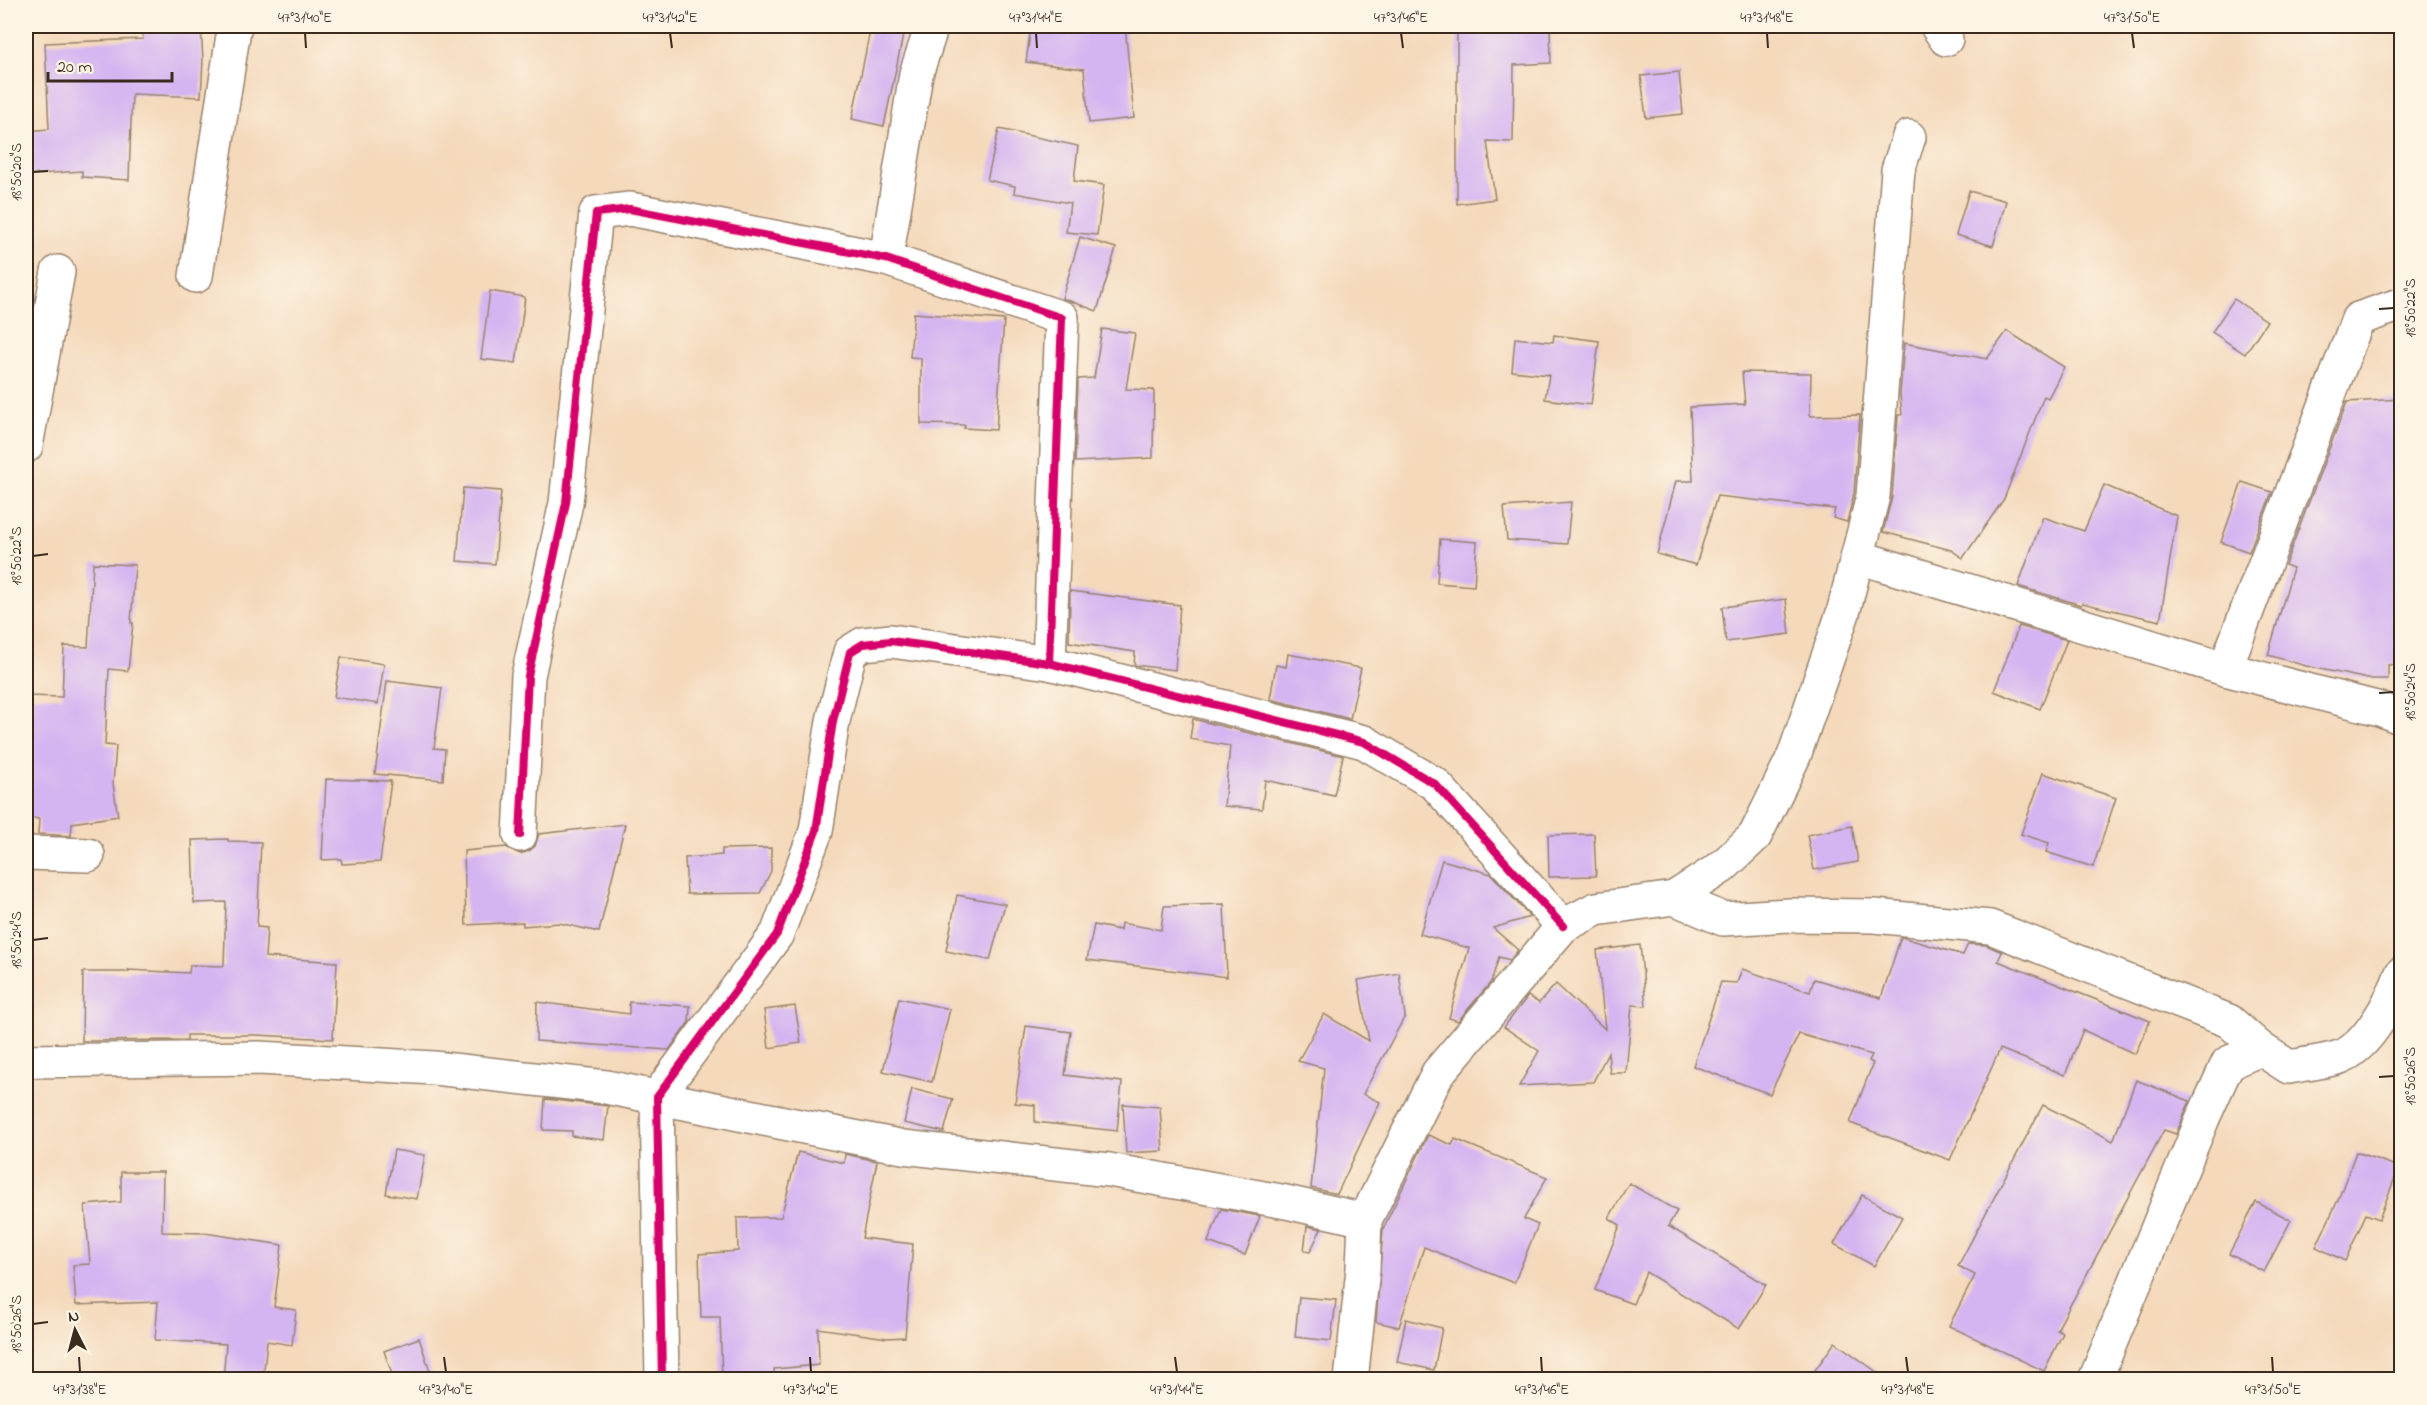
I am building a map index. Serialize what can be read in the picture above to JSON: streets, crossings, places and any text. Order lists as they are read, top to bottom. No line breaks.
{"scale_bar":"20 m","north":"top","coordinates":["47°31'40\"E","47°31'42\"E","47°31'44\"E","47°31'46\"E","47°31'48\"E","47°31'50\"E","18°50'20\"S","18°50'22\"S","18°50'24\"S","18°50'26\"S","47°31'38\"E"]}
